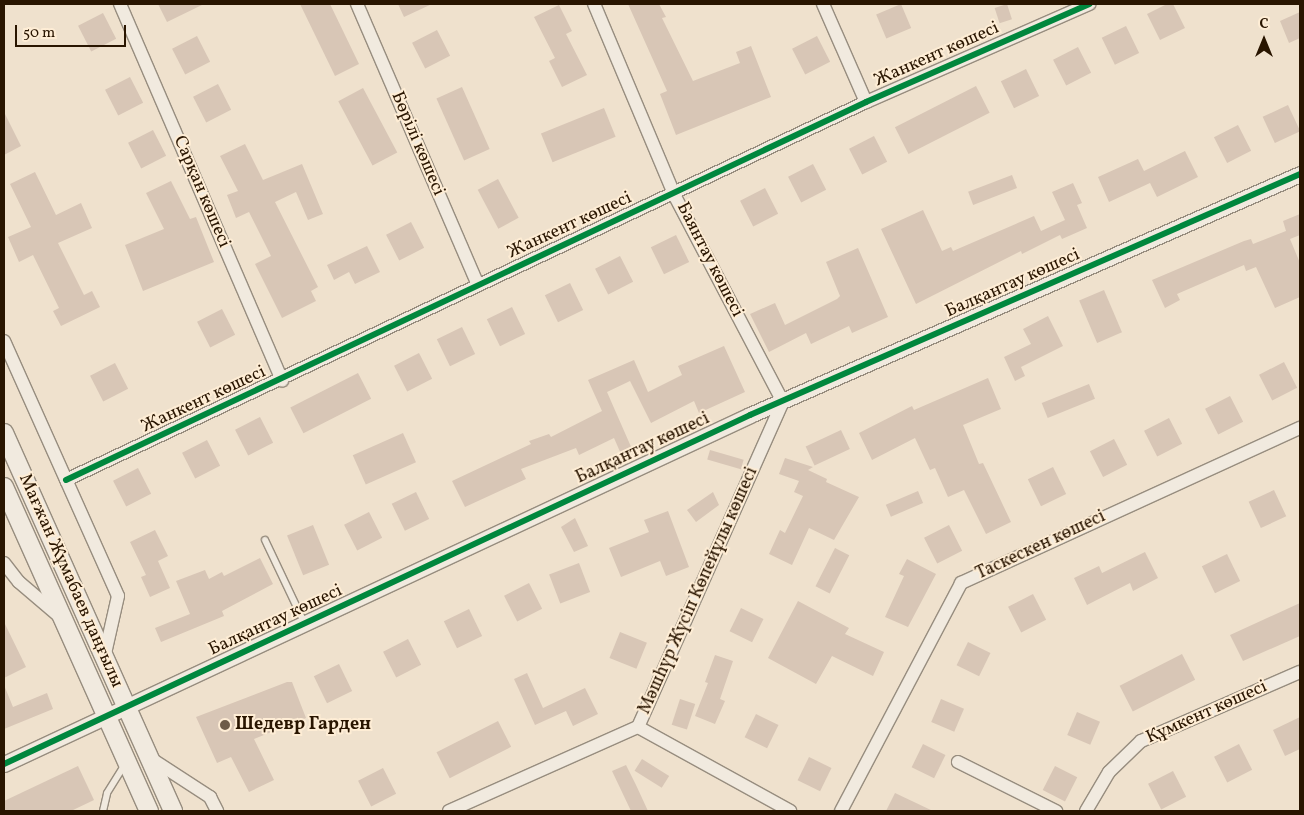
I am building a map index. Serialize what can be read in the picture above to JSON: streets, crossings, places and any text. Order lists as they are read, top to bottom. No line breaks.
{"streets":{"main road":["Мағжан Жұмабаев даңғылы"],"street":["Жанкент көшесі","Бөрілі көшесі","Сарқан көшесі","Баянтау көшесі","Балқантау көшесі","Таскескен көшесі","Мәшһүр Жүсіп Көпейұлы көшесі","Құмкент көшесі"]},"crossings":[["Жанкент көшесі","Бөрілі көшесі"],["Жанкент көшесі","Сарқан көшесі"],["Жанкент көшесі","Баянтау көшесі"],["Баянтау көшесі","Балқантау көшесі"],["Баянтау көшесі","Мәшһүр Жүсіп Көпейұлы көшесі"],["Балқантау көшесі","Мағжан Жұмабаев даңғылы"],["Балқантау көшесі","Мәшһүр Жүсіп Көпейұлы көшесі"]],"places":["Шедевр Гарден"],"scale_bar":"50 m","north":"top"}
